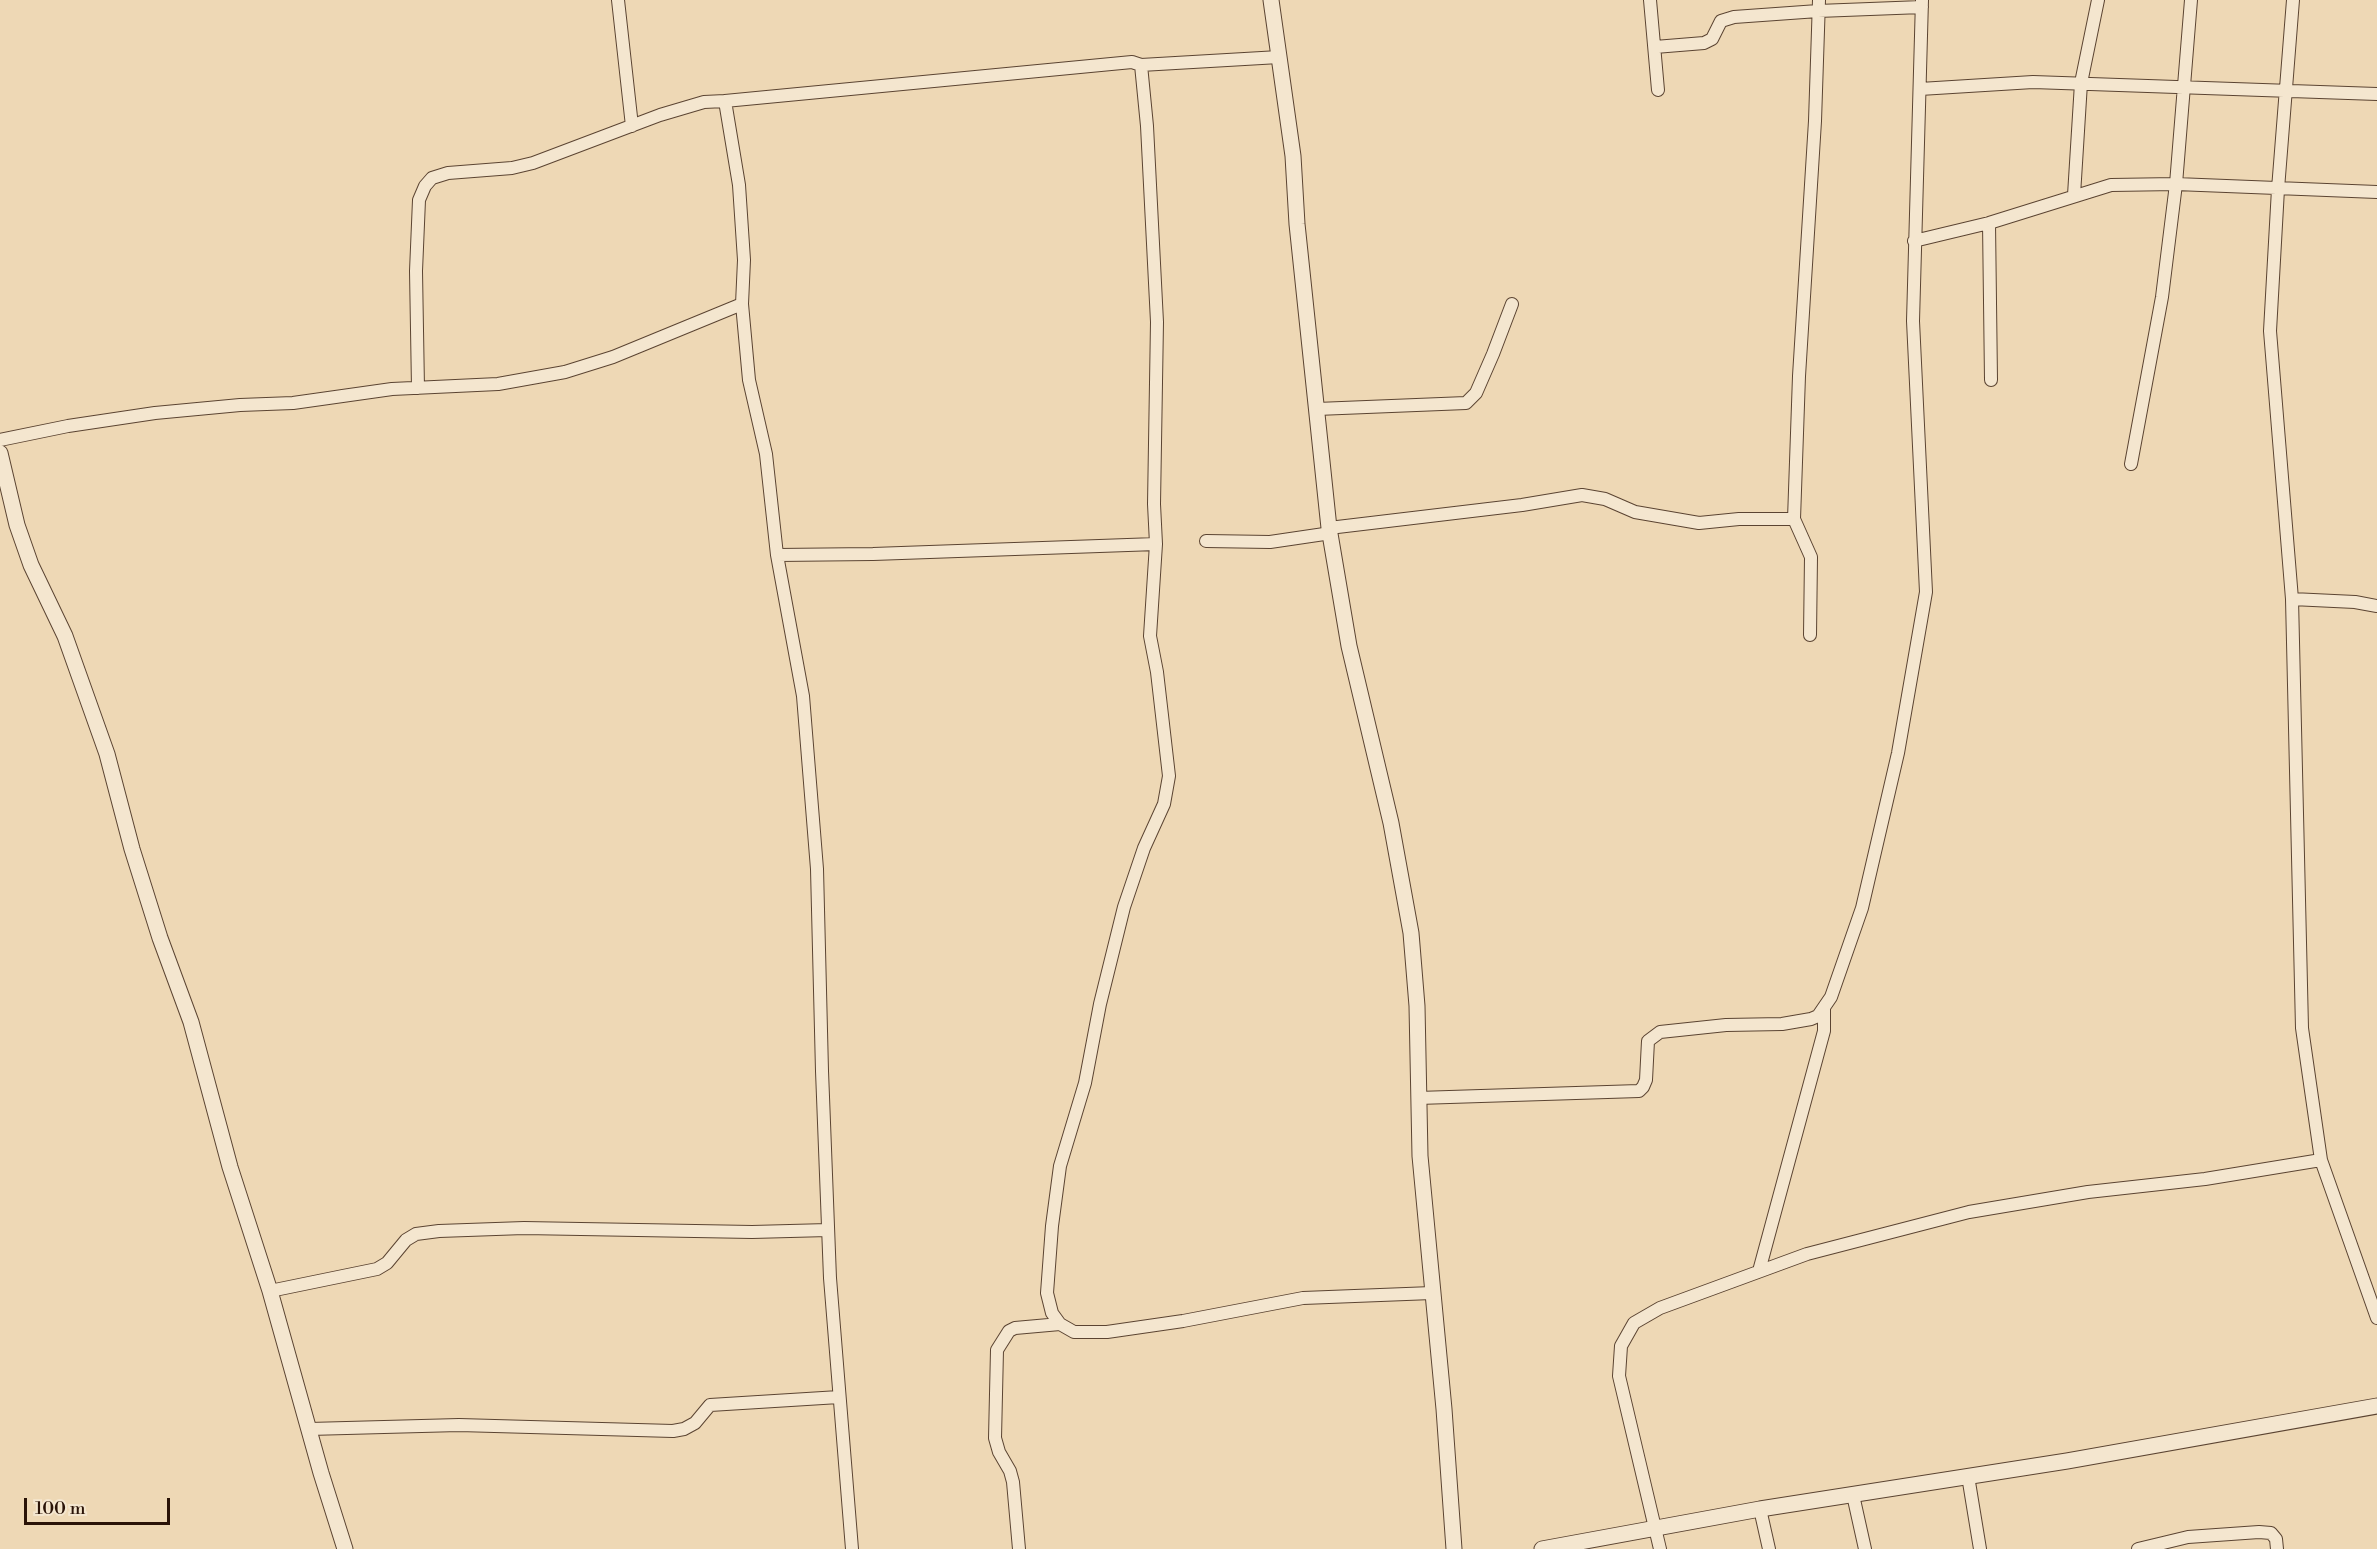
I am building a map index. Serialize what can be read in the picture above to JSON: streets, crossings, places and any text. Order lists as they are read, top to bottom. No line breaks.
{"scale_bar":"100 m"}
